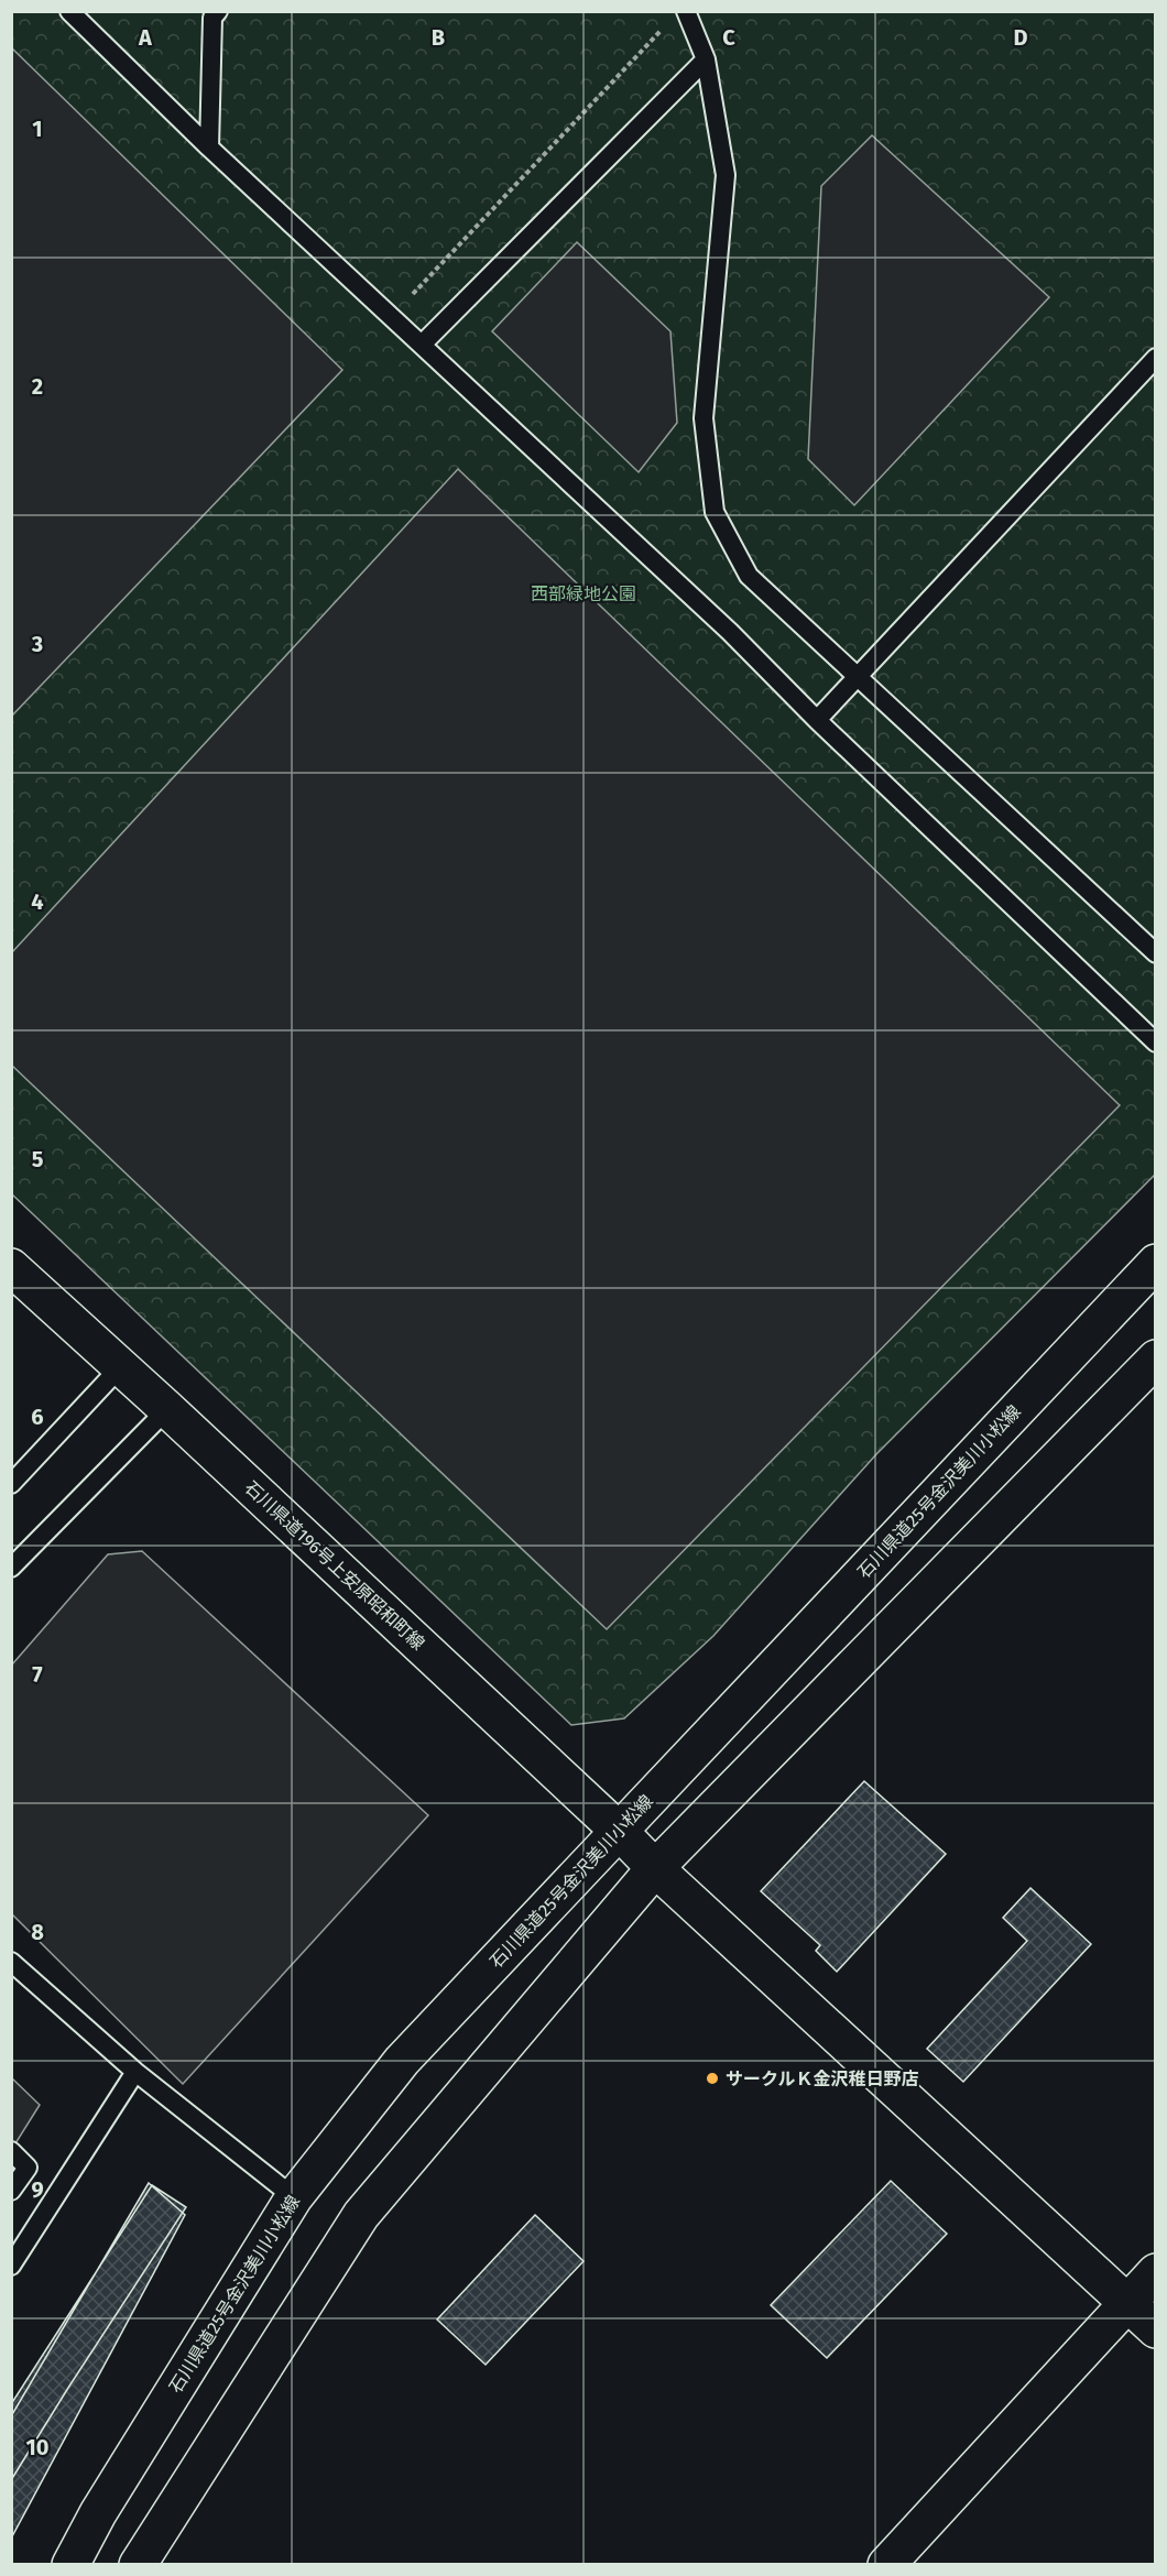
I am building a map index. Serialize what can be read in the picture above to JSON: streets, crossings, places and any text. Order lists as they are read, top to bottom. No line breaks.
{"streets":{"main road":["石川県道25号金沢美川小松線","石川県道196号上安原昭和町線"]},"crossings":[["石川県道25号金沢美川小松線","石川県道196号上安原昭和町線"]],"parks":["西部緑地公園"],"places":["サークルＫ金沢稚日野店"],"grid":{"columns":["A","B","C","D"],"rows":["1","2","3","4","5","6","7","8","9","10"]}}
